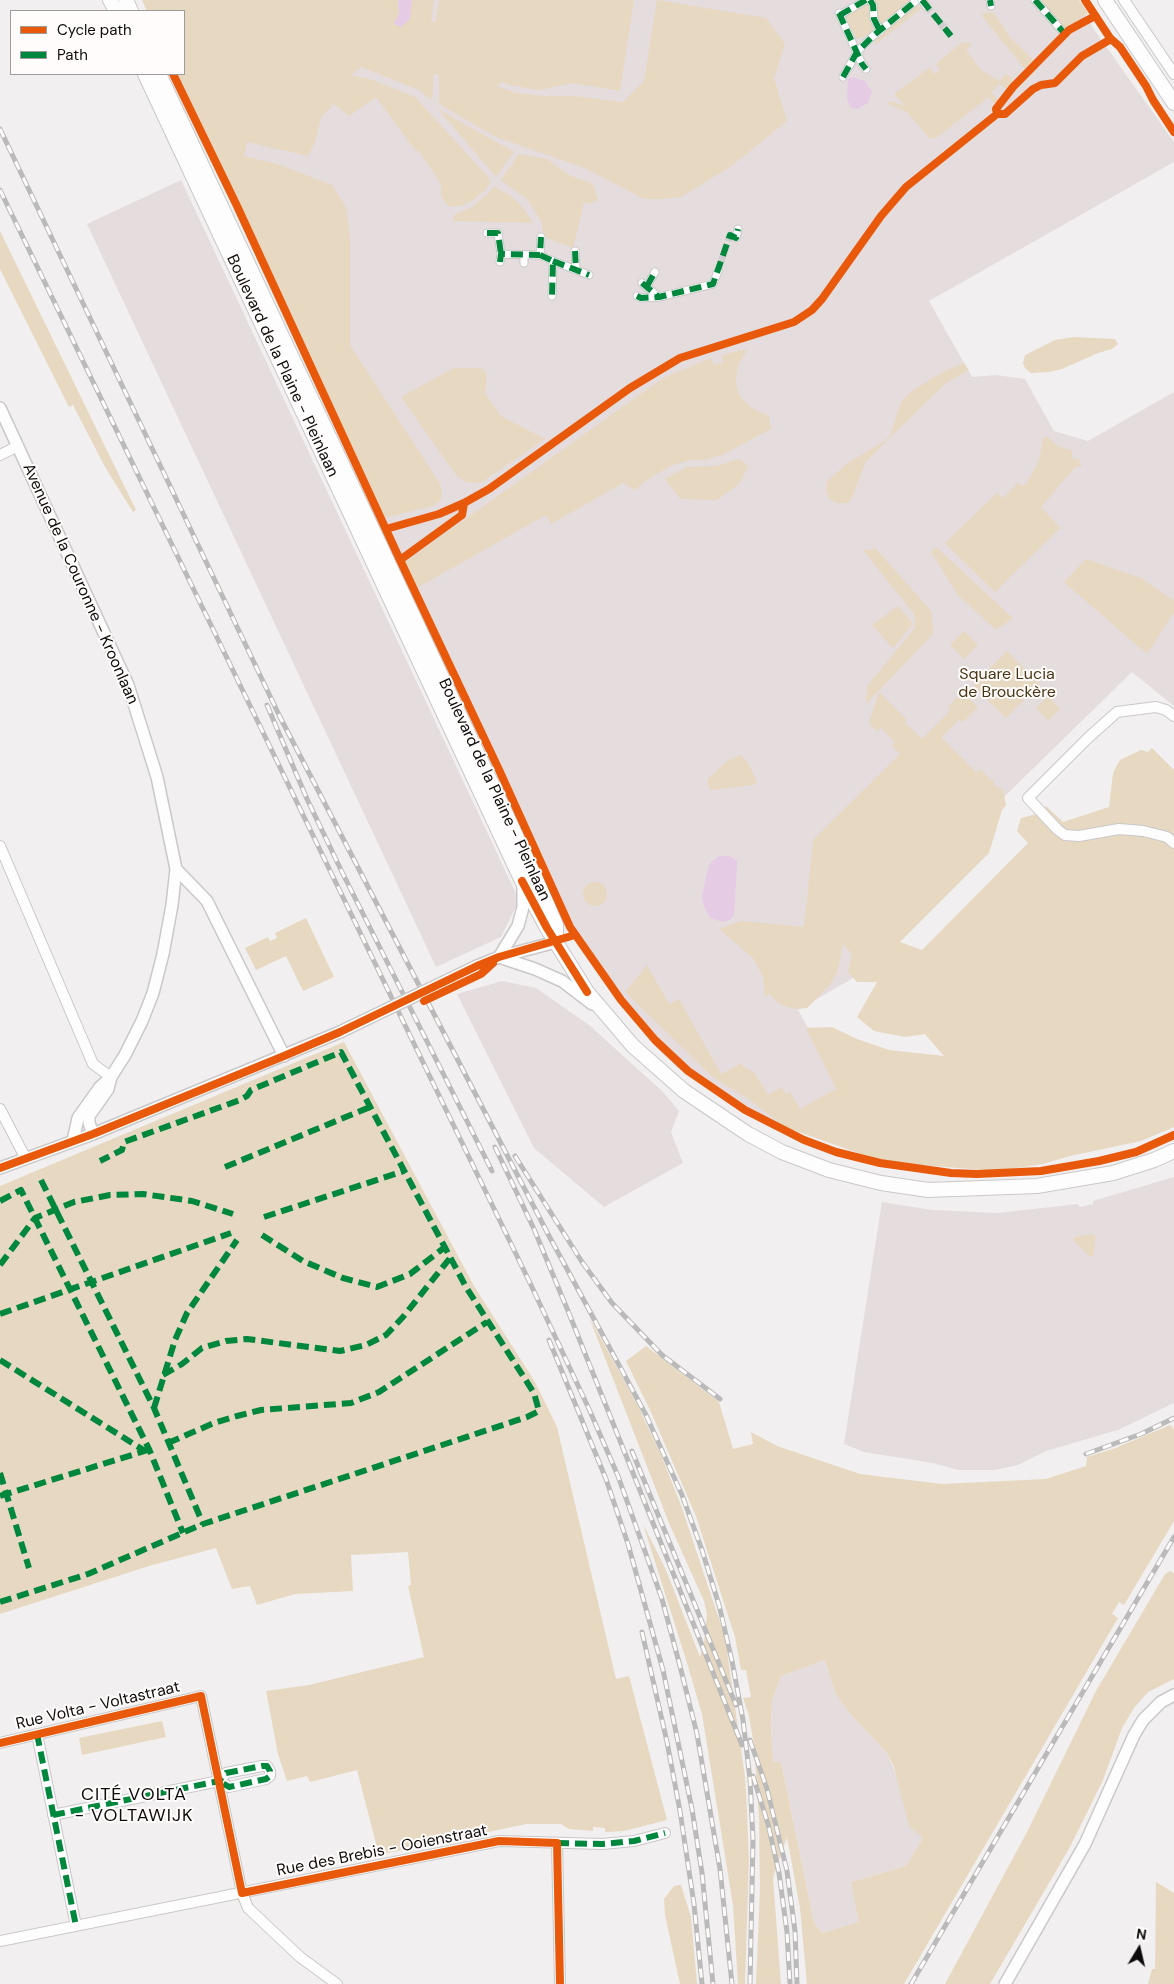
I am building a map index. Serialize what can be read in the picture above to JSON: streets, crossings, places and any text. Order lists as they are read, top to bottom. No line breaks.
{"streets":{"main road":["Boulevard de la Plaine - Pleinlaan"],"street":["Avenue de la Couronne - Kroonlaan","Rue Volta - Voltastraat","Rue des Brebis - Ooienstraat"]},"districts":["CITÉ VOLTA - VOLTAWIJK"],"parks":["Square Lucia de Brouckère"],"legend":["Cycle path","Path"],"north":"top"}
